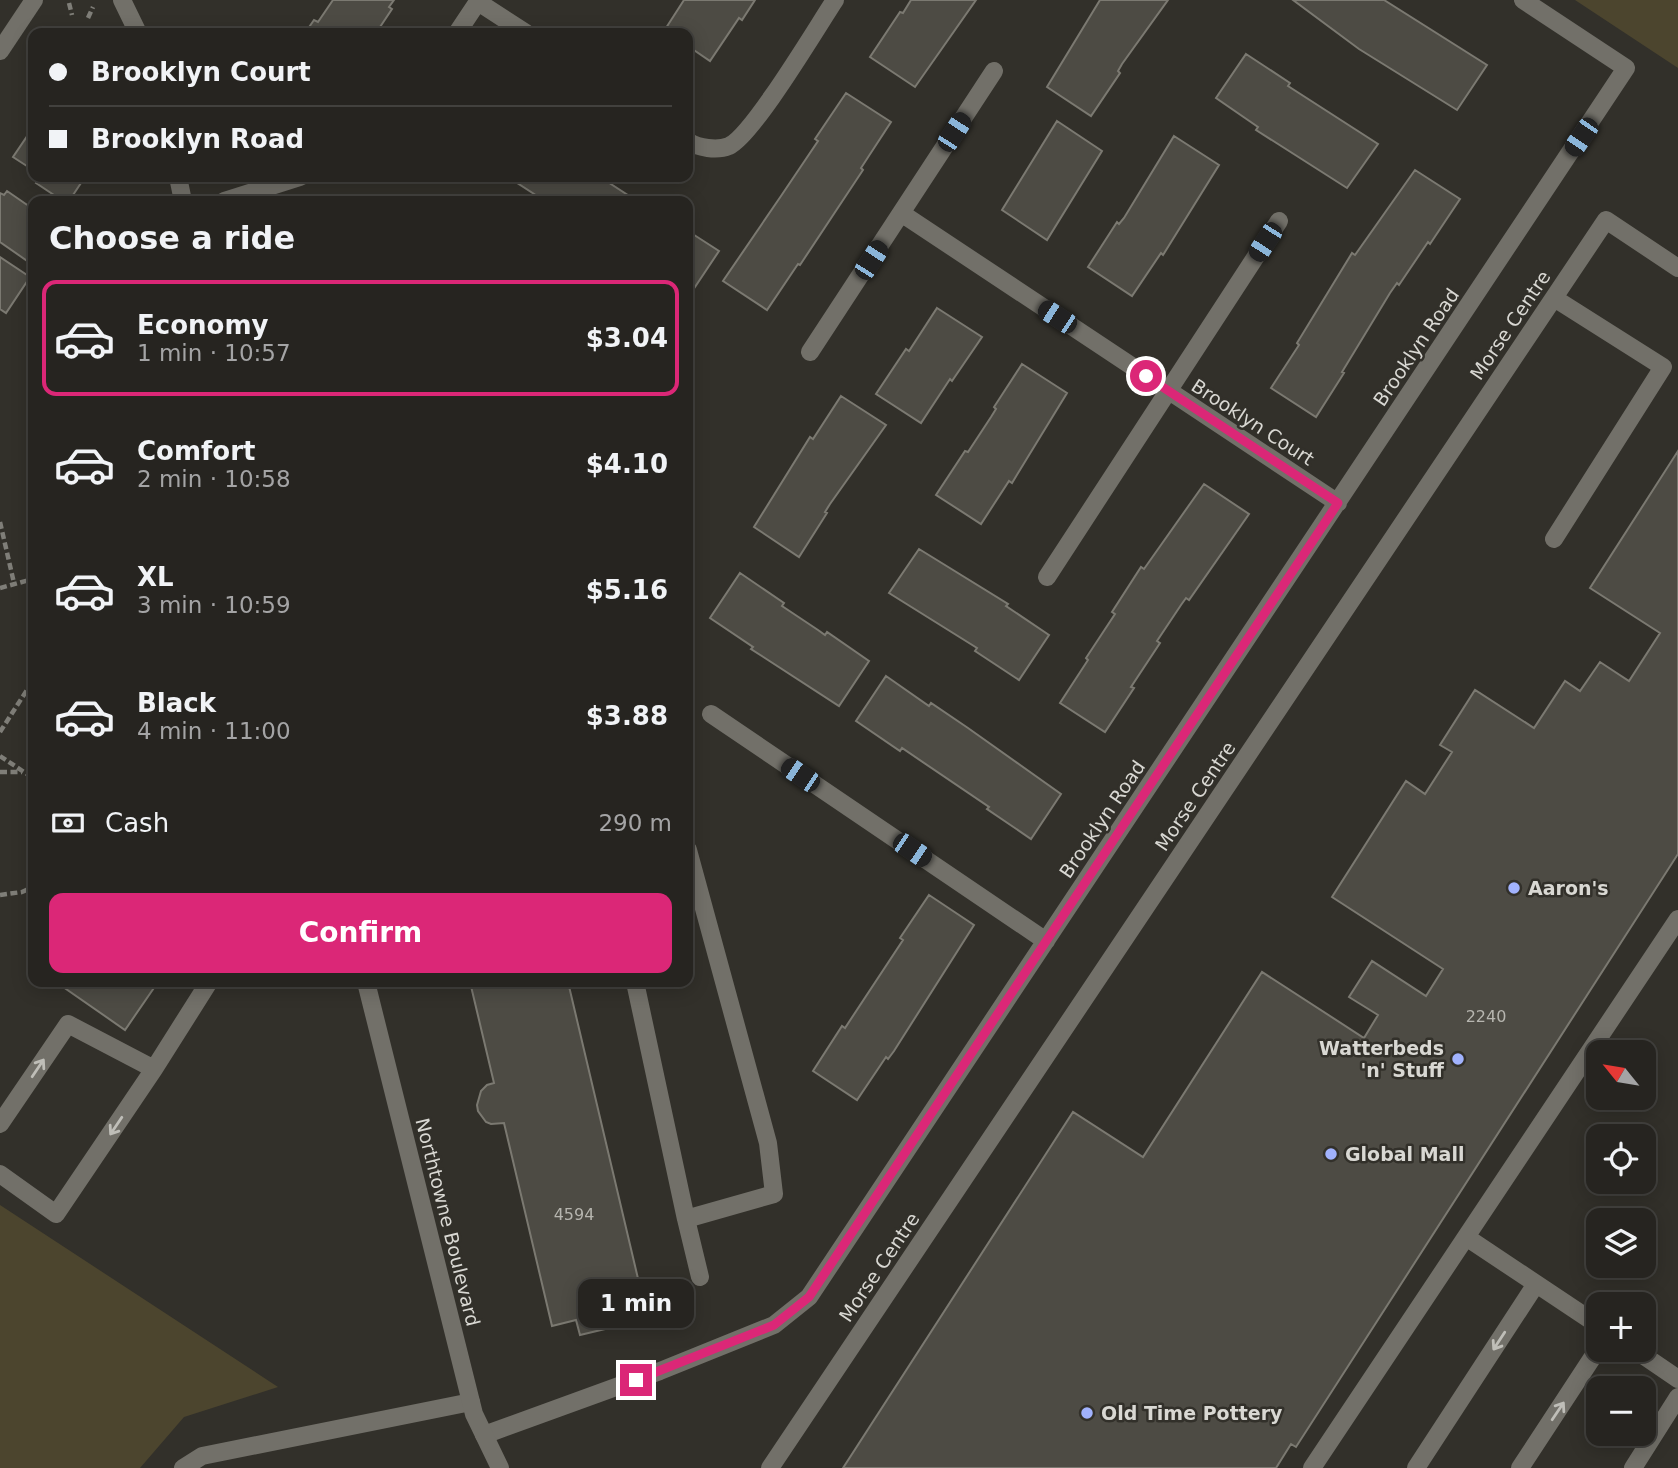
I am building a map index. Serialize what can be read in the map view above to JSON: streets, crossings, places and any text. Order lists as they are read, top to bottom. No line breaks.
{"streets":{"street":["Morse Centre","Brooklyn Road","Brooklyn Court","Northtowne Boulevard"]},"crossings":[["Brooklyn Road","Brooklyn Court"],["Brooklyn Road","Northtowne Boulevard"]],"places":["Aaron's","Watterbeds 'n' Stuff","Global Mall","Old Time Pottery"],"house_numbers":["2240","4594"],"north":"top left","page":{"banner":["Brooklyn Court","Brooklyn Road"],"heading":"Choose a ride","list":[{"name":"Economy","note":"1 min · 10:57","value":"$3.04"},{"name":"Comfort","note":"2 min · 10:58","value":"$4.10"},{"name":"XL","note":"3 min · 10:59","value":"$5.16"},{"name":"Black","note":"4 min · 11:00","value":"$3.88"}],"pay":["Cash","290 m"],"buttons":"Confirm","map_buttons":["+","−"],"bubble":"1 min"}}
